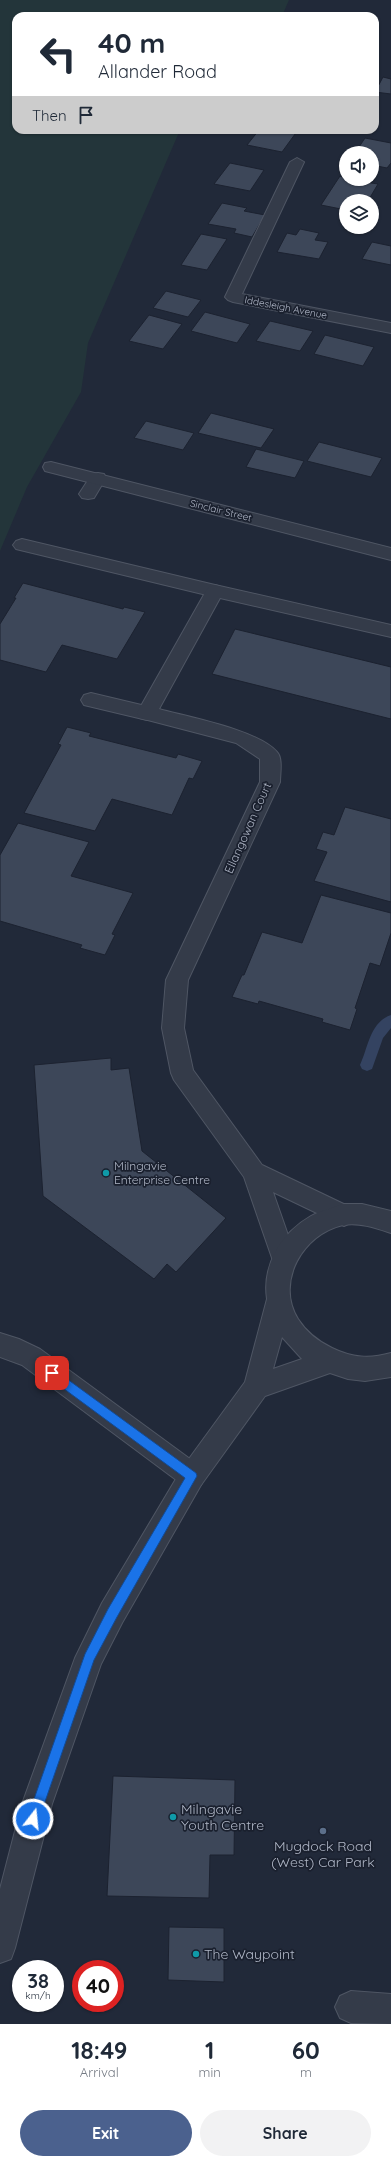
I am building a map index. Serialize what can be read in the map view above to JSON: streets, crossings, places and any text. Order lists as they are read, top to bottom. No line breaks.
{"streets":{"street":["Iddesleigh Avenue","Sinclair Street","Ellangowan Court"]},"places":["Milngavie Enterprise Centre","Milngavie Youth Centre","Mugdock Road (West) Car Park","The Waypoint"],"page":{"turn":["40 m","Allander Road"],"then":"Then","speed":"38 km/h","limit":"40","eta":["18:49","Arrival","1","min","60","m"],"buttons":["Exit","Share"]}}
